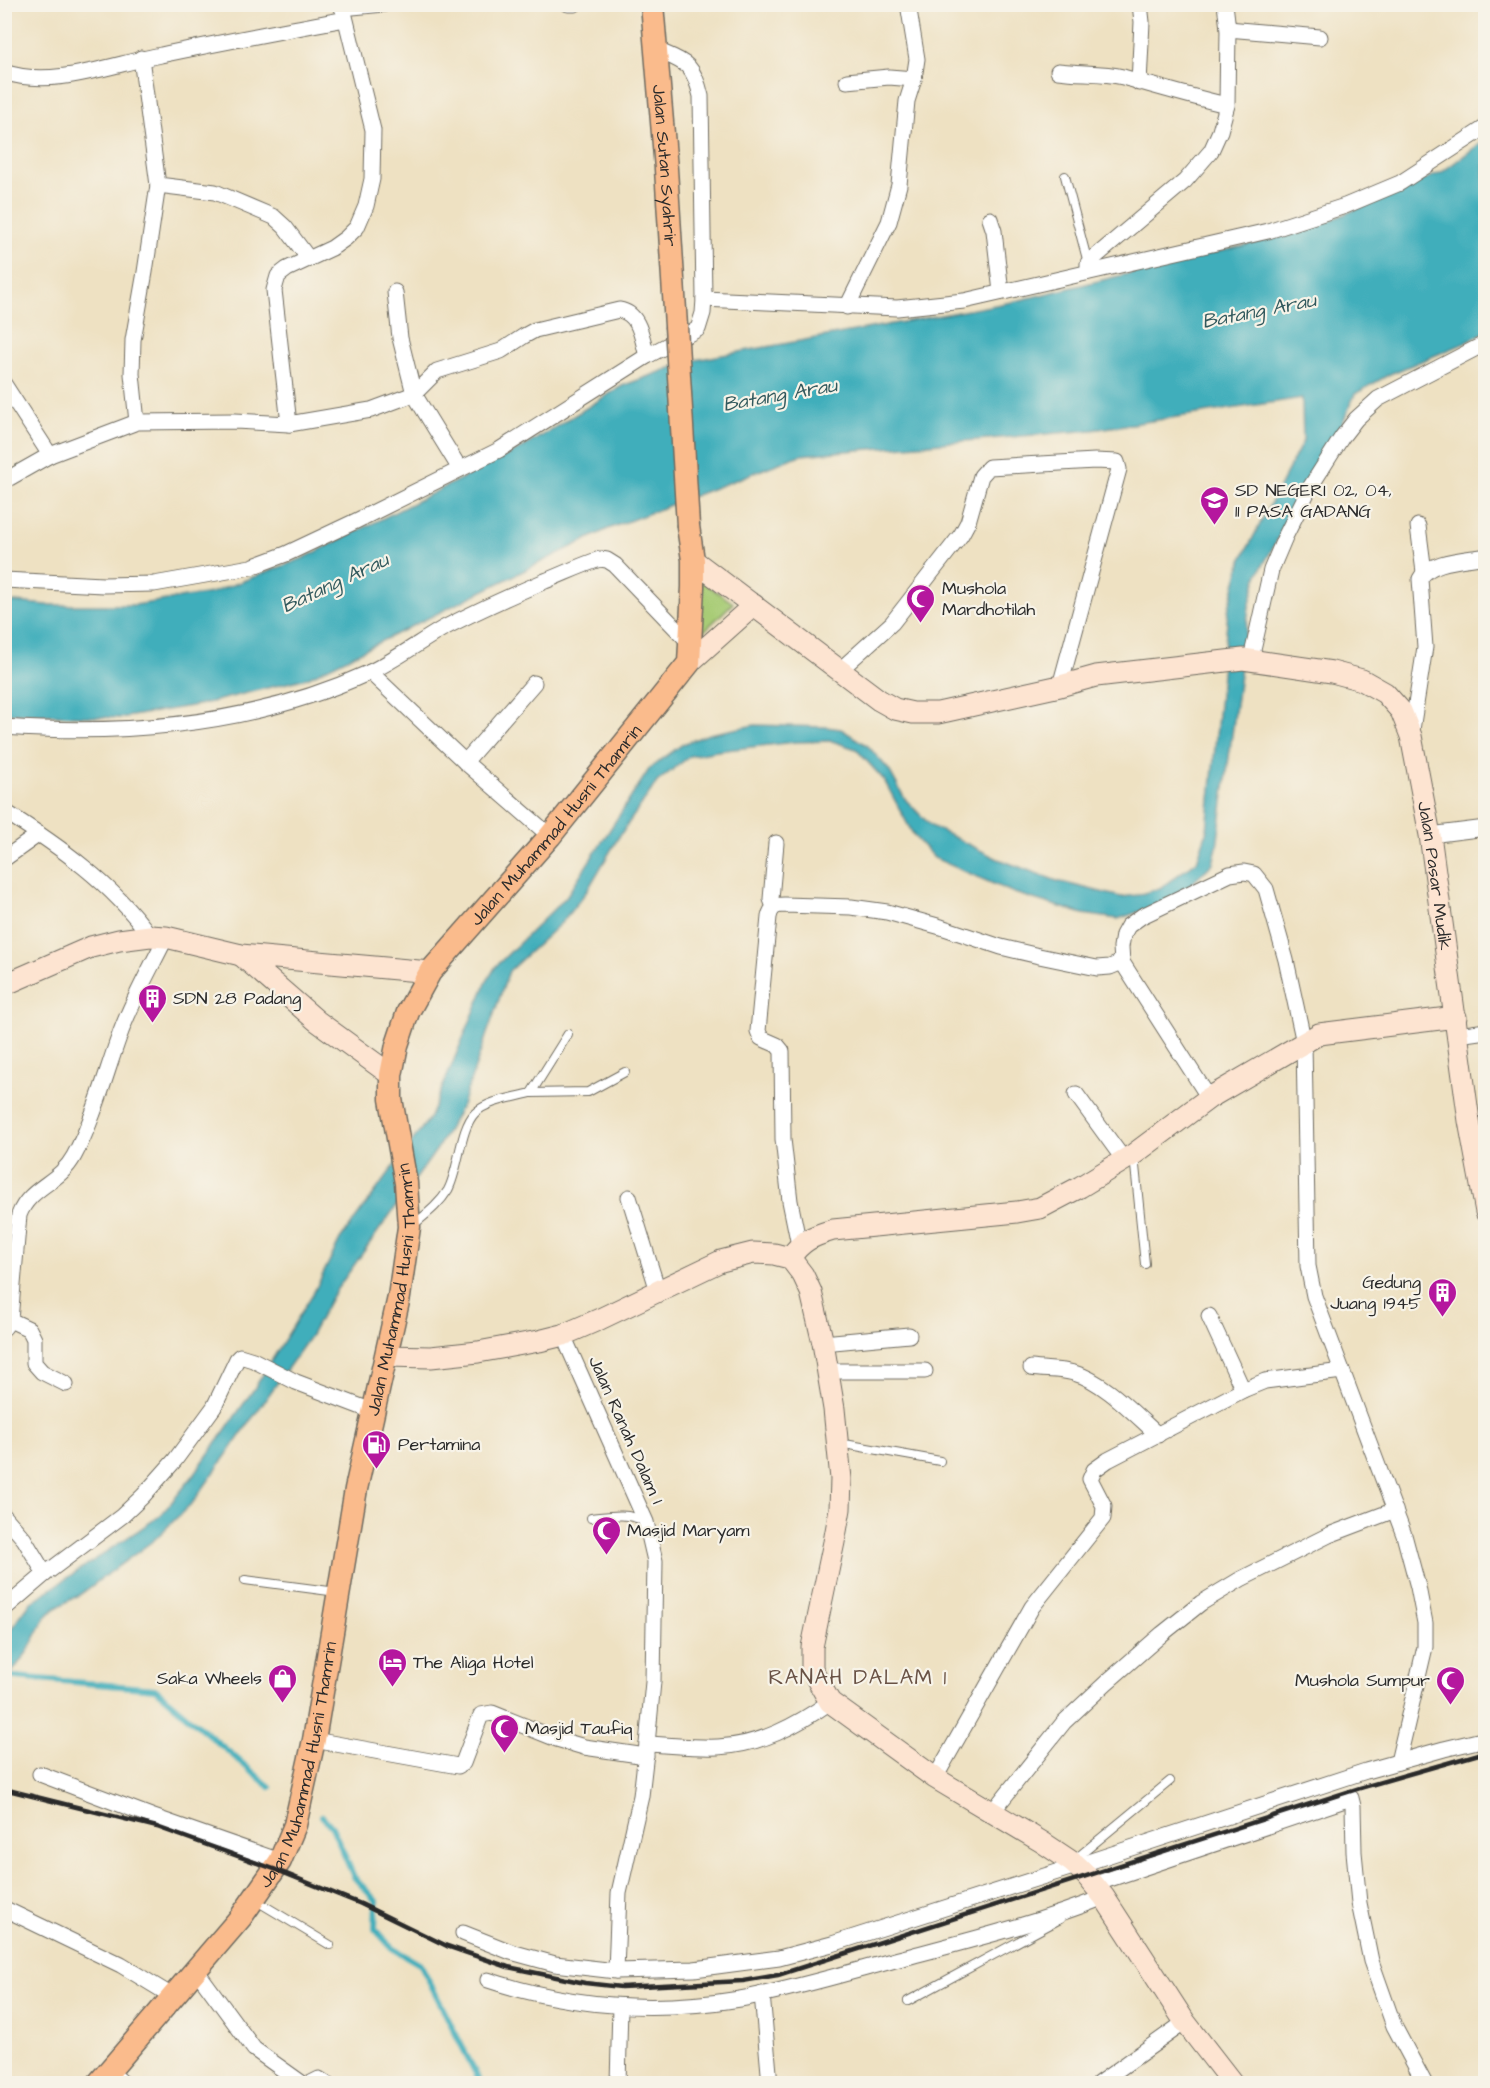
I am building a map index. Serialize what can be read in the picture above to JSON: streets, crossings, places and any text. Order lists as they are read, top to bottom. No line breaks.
{"streets":{"main road":["Jalan Sutan Syahrir","Jalan Muhammad Husni Thamrin"],"street":["Jalan Pasar Mudik","Jalan Ranah Dalam 1"]},"crossings":[["Jalan Sutan Syahrir","Jalan Pasar Mudik"]],"districts":["RANAH DALAM 1"],"water":["Batang Arau"],"places":{"school or university":["SD NEGERI 02, 04, 11 PASA GADANG"],"mosque":["Mushola Mardhotilah","Masjid Maryam","Mushola Sumpur","Masjid Taufiq"],"building":["SDN 28 Padang","Gedung Juang 1945"],"fuel station":["Pertamina"],"hotel":["The Aliga Hotel"],"shop":["Saka Wheels"]}}
